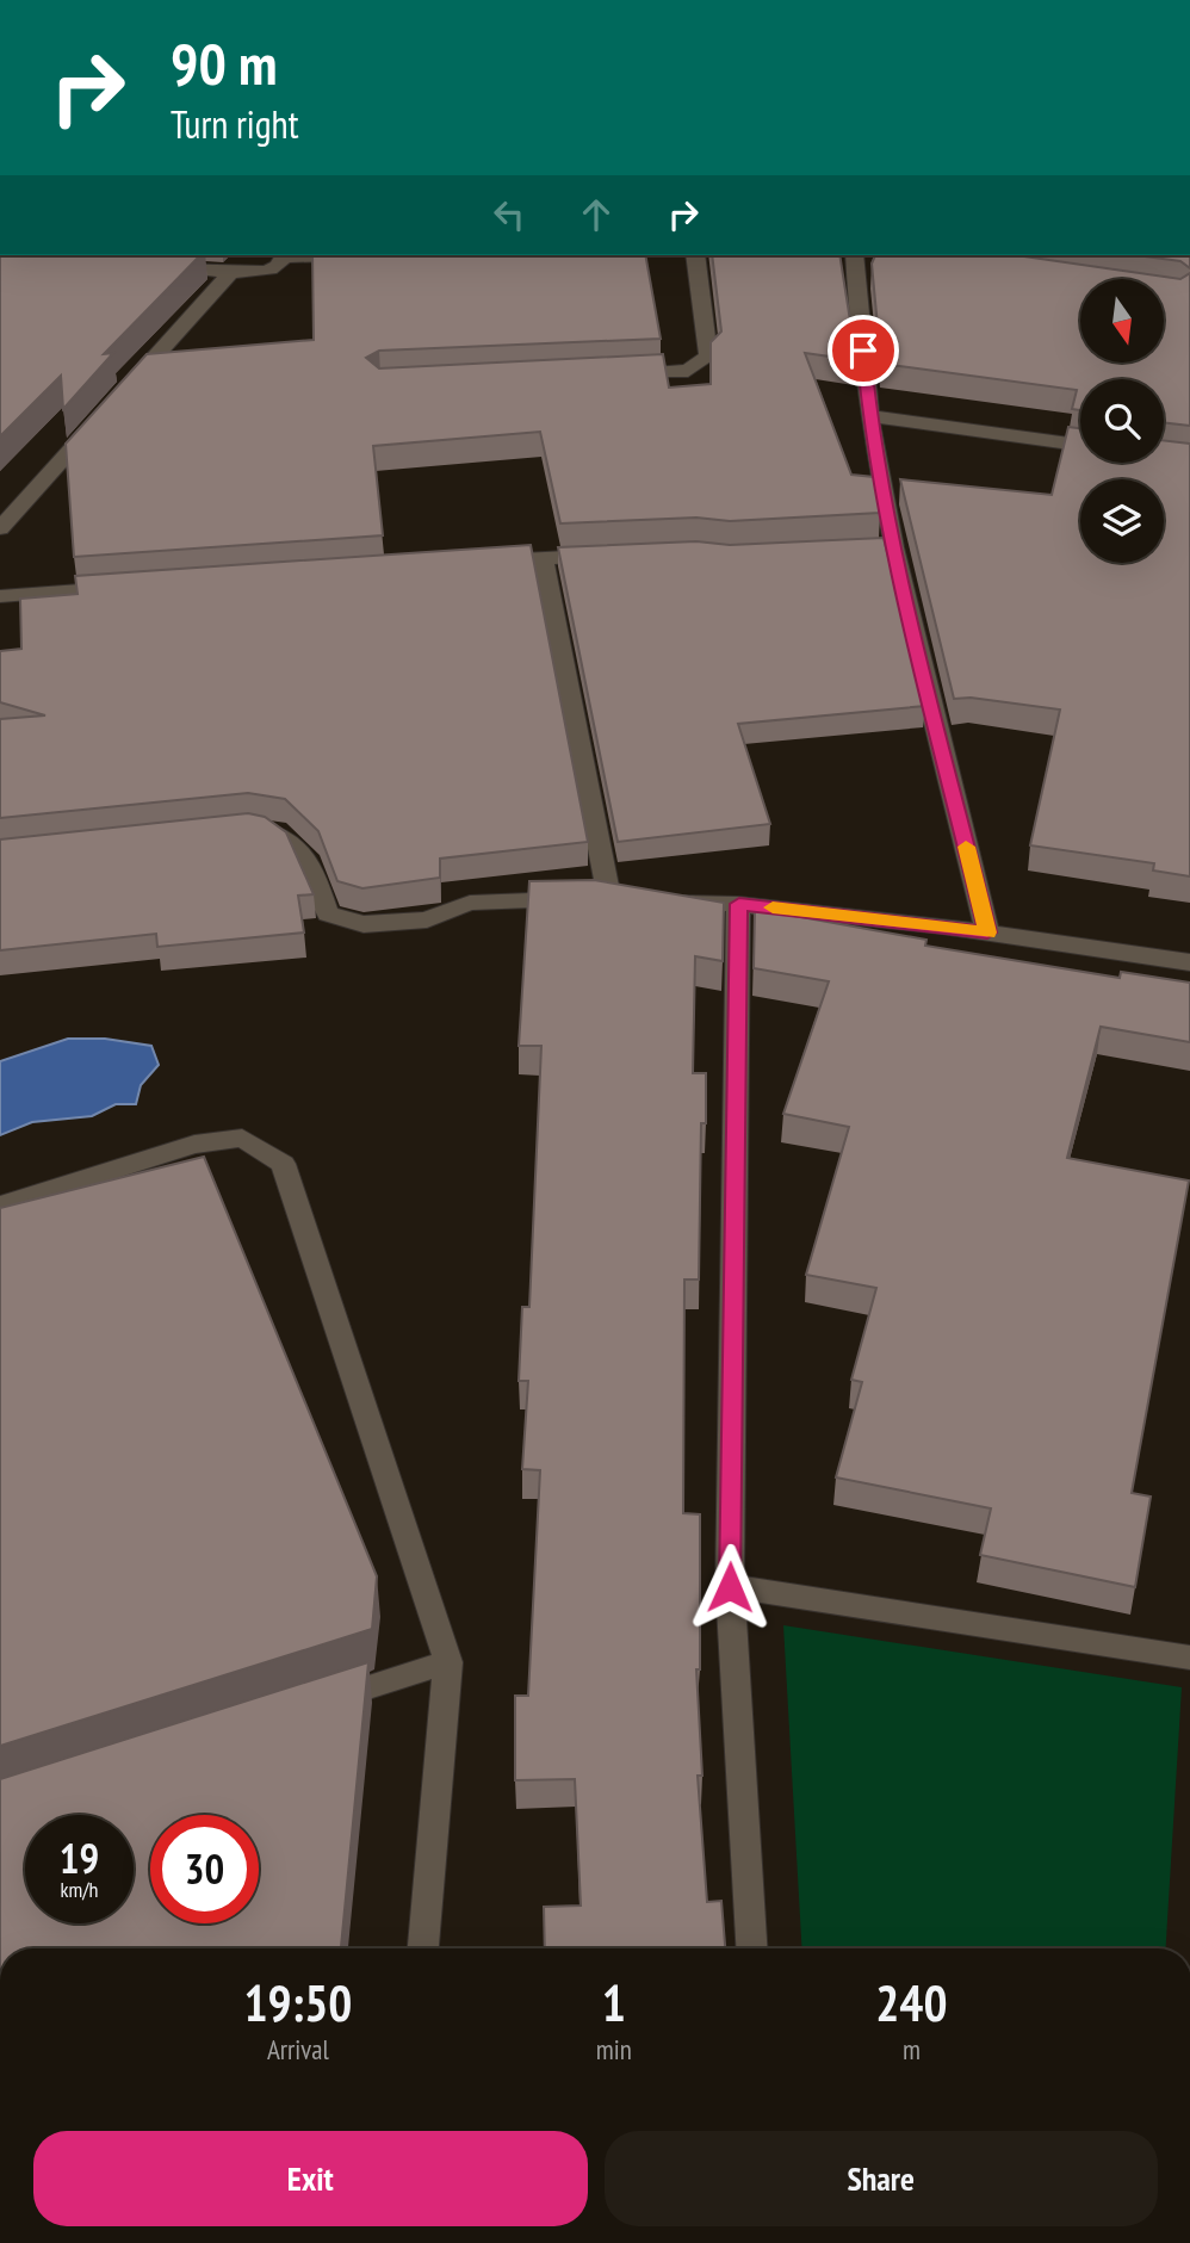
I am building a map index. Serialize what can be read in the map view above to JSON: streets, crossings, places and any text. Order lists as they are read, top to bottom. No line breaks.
{"north":"bottom","page":{"turn":["90 m","Turn right"],"speed":"19 km/h","limit":"30","eta":["19:50","Arrival","1","min","240","m"],"buttons":["Exit","Share"]}}
